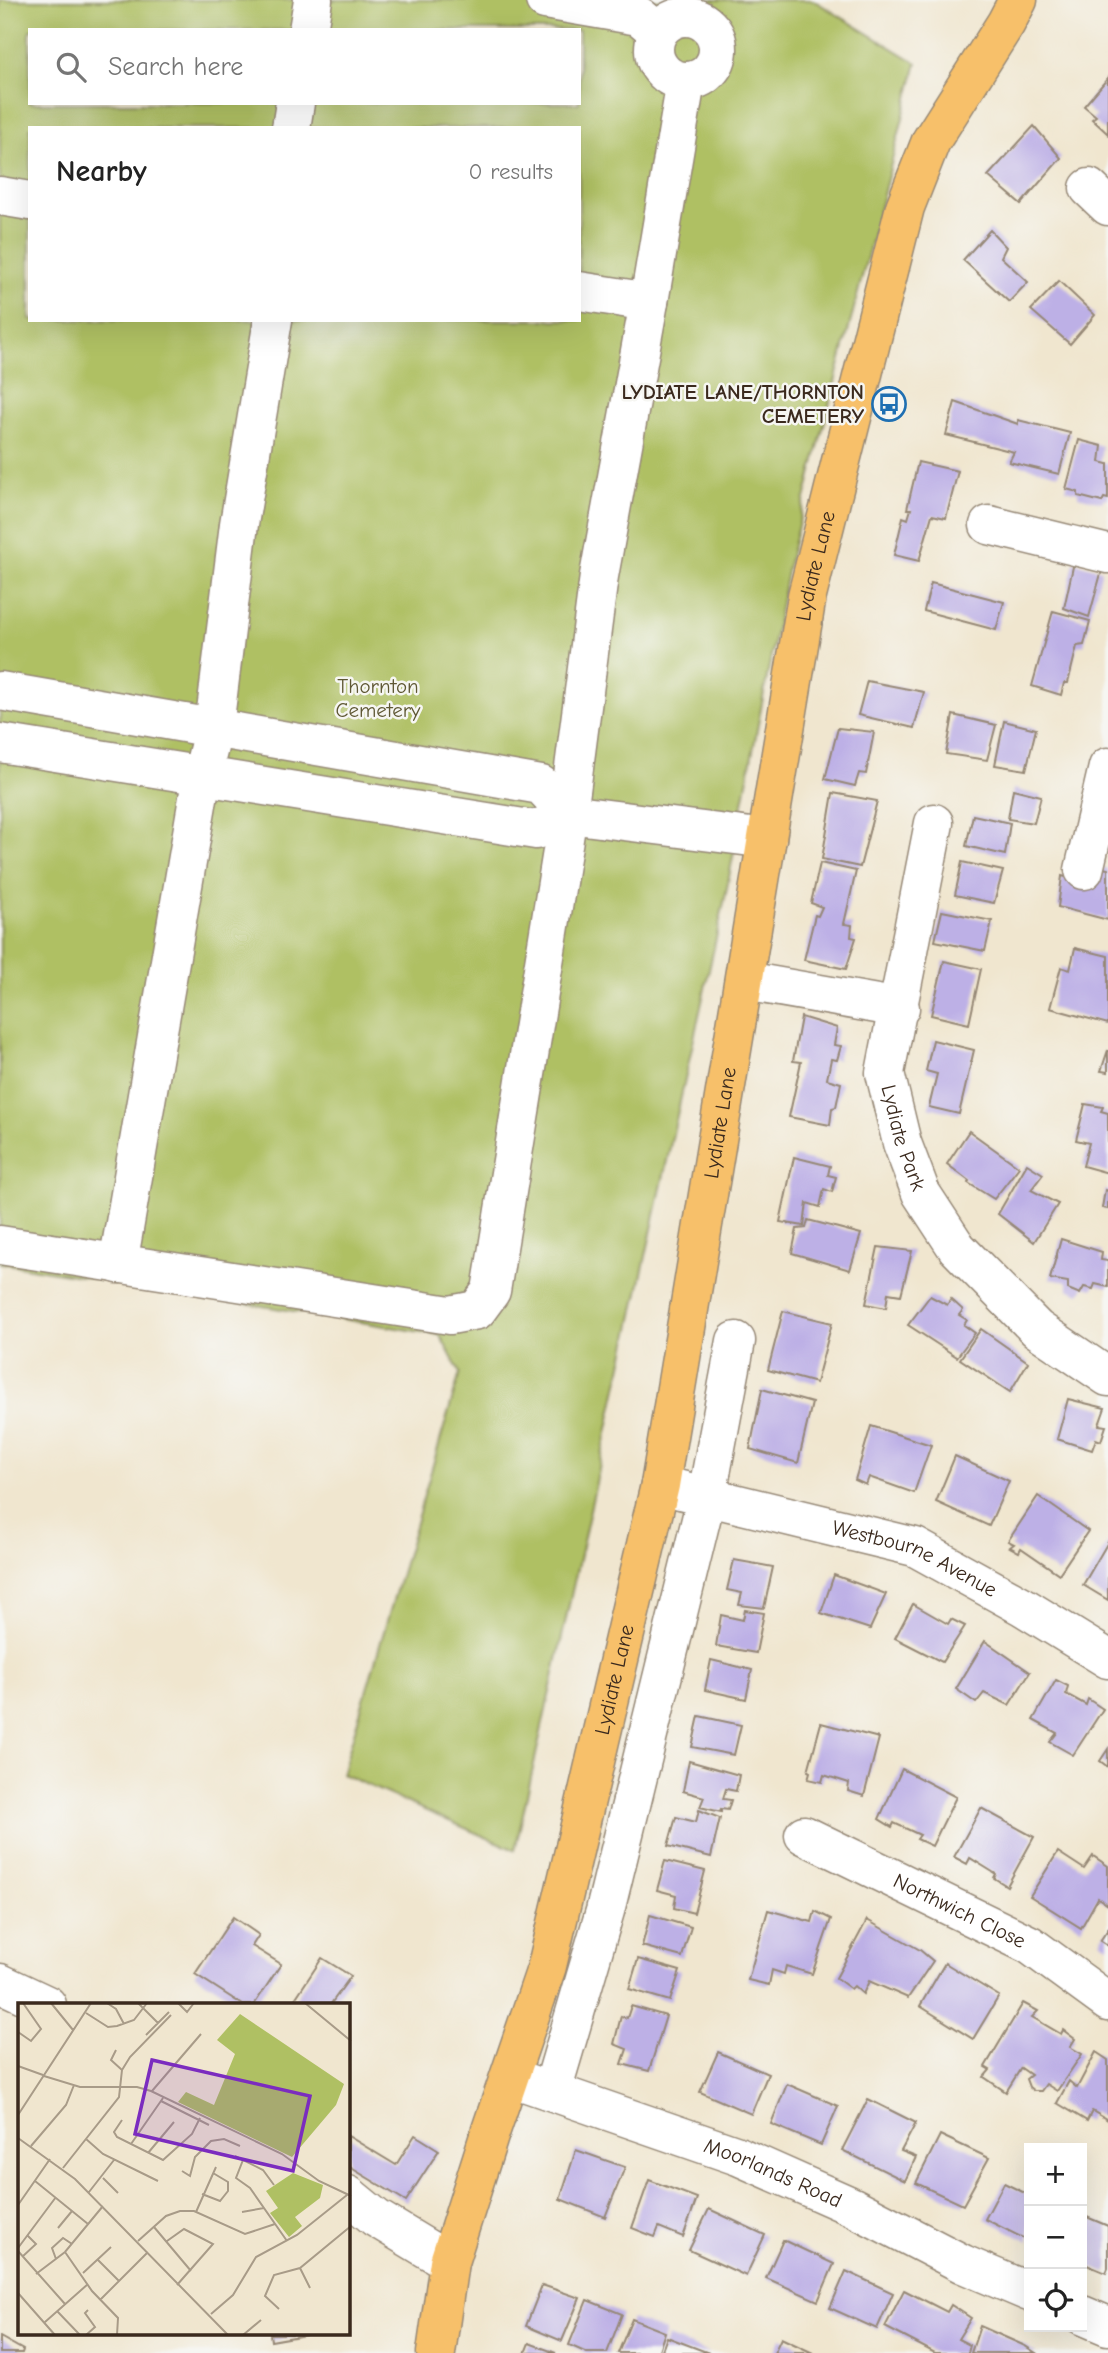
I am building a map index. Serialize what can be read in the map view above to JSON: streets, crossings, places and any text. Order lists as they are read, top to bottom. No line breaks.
{"streets":{"main road":["Lydiate Lane"],"street":["Lydiate Park","Westbourne Avenue","Northwich Close","Moorlands Road"]},"crossings":[["Lydiate Lane","Westbourne Avenue"],["Lydiate Lane","Moorlands Road"]],"parks":["Thornton Cemetery"],"places":{"bus stop":["LYDIATE LANE/THORNTON CEMETERY"]},"page":{"search":"Search here","heading":["Nearby","0 results"],"map_buttons":["+","−"]}}
